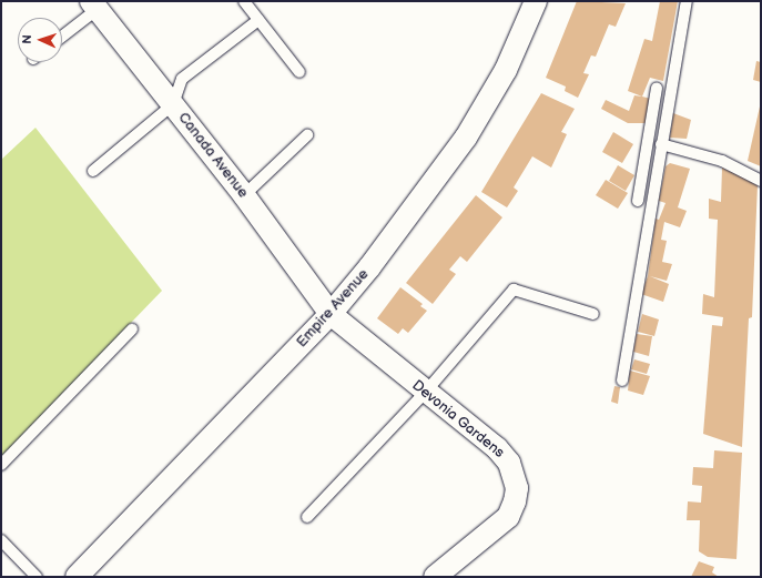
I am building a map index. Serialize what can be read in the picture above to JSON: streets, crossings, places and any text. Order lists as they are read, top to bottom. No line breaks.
{"streets":{"street":["Canada Avenue","Empire Avenue","Devonia Gardens"]},"crossings":[["Canada Avenue","Empire Avenue"],["Canada Avenue","Devonia Gardens"],["Empire Avenue","Devonia Gardens"]],"north":"left"}
